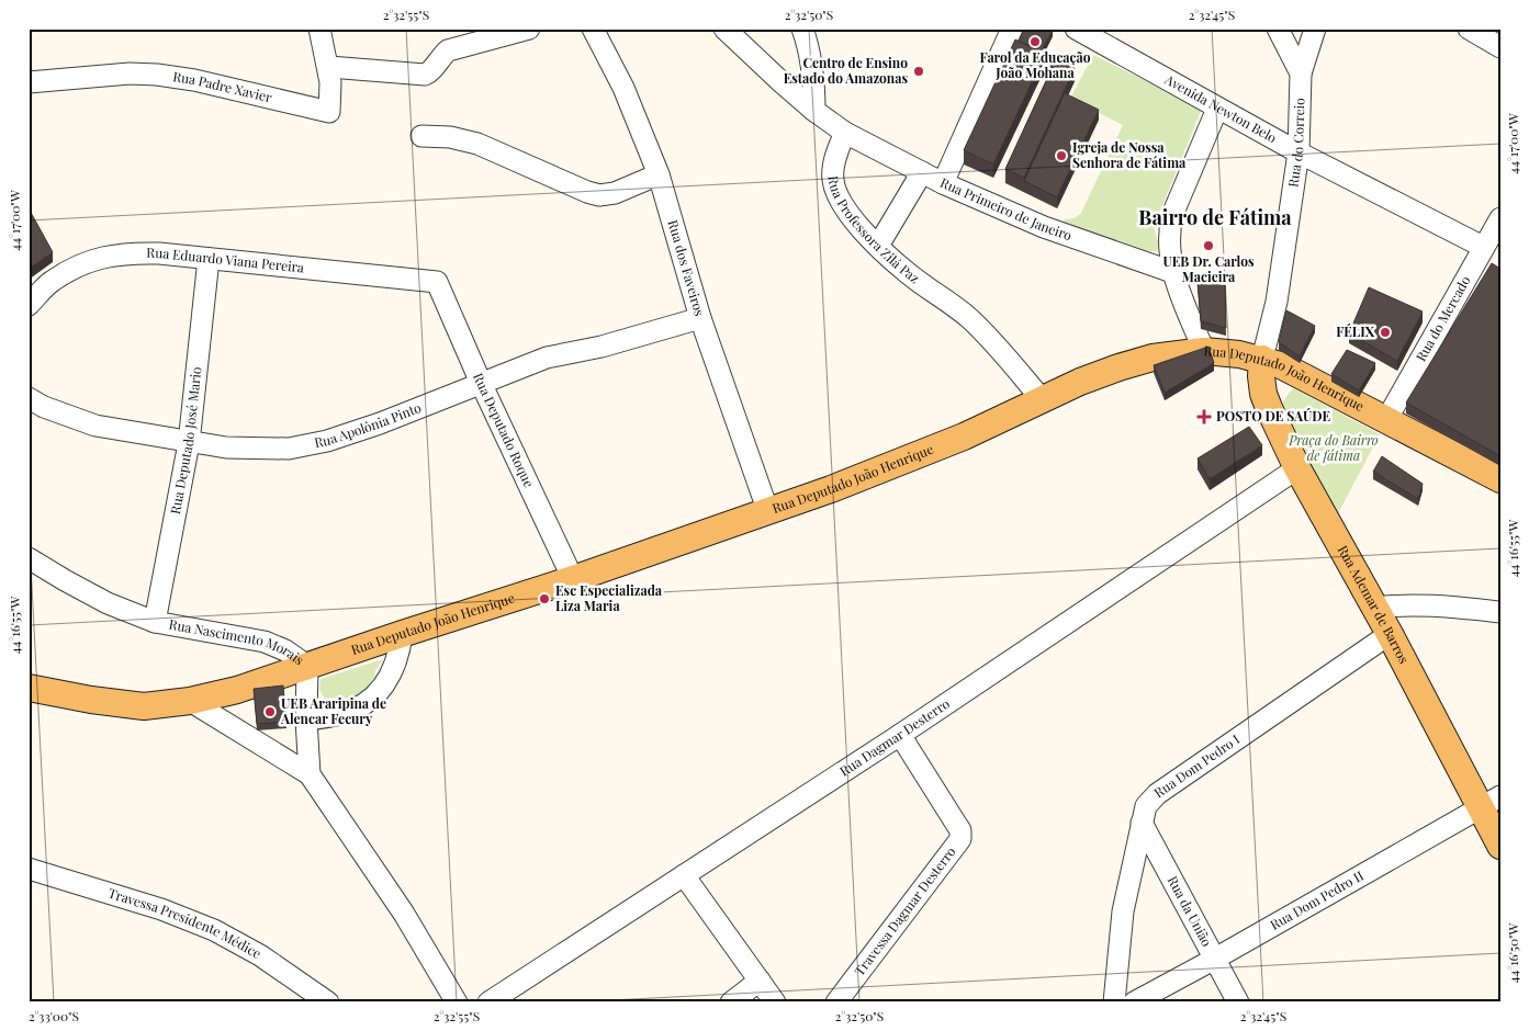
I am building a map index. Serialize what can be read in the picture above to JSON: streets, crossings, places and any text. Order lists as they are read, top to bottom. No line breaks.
{"streets":{"main road":["Rua Deputado João Henrique","Rua Ademar de Barros"],"street":["Rua Padre Xavier","Avenida Newton Belo","Rua do Correio","Rua Primeiro de Janeiro","Rua Professora Zilá Paz","Rua Eduardo Viana Pereira","Rua dos Faveiros","Rua do Mercado","Rua Apolônia Pinto","Rua Deputado Roque","Rua Deputado José Mario","Rua Nascimento Morais","Rua Dagmar Desterro","Rua Dom Pedro I","Rua Dom Pedro II","Travessa Dagmar Desterro","Rua da União","Travessa Presidente Médice"]},"crossings":[["Avenida Newton Belo","Rua do Correio"],["Avenida Newton Belo","Rua do Mercado"],["Rua do Correio","Rua Deputado João Henrique"],["Rua do Correio","Rua Ademar de Barros"],["Rua Primeiro de Janeiro","Rua Professora Zilá Paz"],["Rua Professora Zilá Paz","Rua Deputado João Henrique"],["Rua Eduardo Viana Pereira","Rua Deputado Roque"],["Rua Eduardo Viana Pereira","Rua Deputado José Mario"],["Rua dos Faveiros","Rua Deputado João Henrique"],["Rua dos Faveiros","Rua Apolônia Pinto"],["Rua do Mercado","Rua Deputado João Henrique"],["Rua Deputado João Henrique","Rua Deputado Roque"],["Rua Deputado João Henrique","Rua Ademar de Barros"],["Rua Deputado João Henrique","Rua Nascimento Morais"],["Rua Apolônia Pinto","Rua Deputado Roque"],["Rua Apolônia Pinto","Rua Deputado José Mario"],["Rua Deputado José Mario","Rua Nascimento Morais"],["Rua Ademar de Barros","Rua Dagmar Desterro"],["Rua Ademar de Barros","Rua Dom Pedro I"],["Rua Ademar de Barros","Rua Dom Pedro II"],["Rua Dagmar Desterro","Travessa Dagmar Desterro"],["Rua Dom Pedro I","Rua da União"],["Rua Dom Pedro II","Rua da União"]],"districts":["Bairro de Fátima"],"parks":["Praça do Bairro de fátima"],"places":{"other":["Farol da Educação João Mohana","Centro de Ensino Estado do Amazonas","Igreja de Nossa Senhora de Fátima","UEB Dr. Carlos Macieira","FÉLIX","Esc Especializada Liza Maria","UEB Araripina de Alencar Fecury"],"health":["POSTO DE SAÚDE"]},"coordinates":["2°32'55\"S","2°32'50\"S","2°32'45\"S","44°17'00\"W","44°16'55\"W","44°16'50\"W","2°33'00\"S"]}
